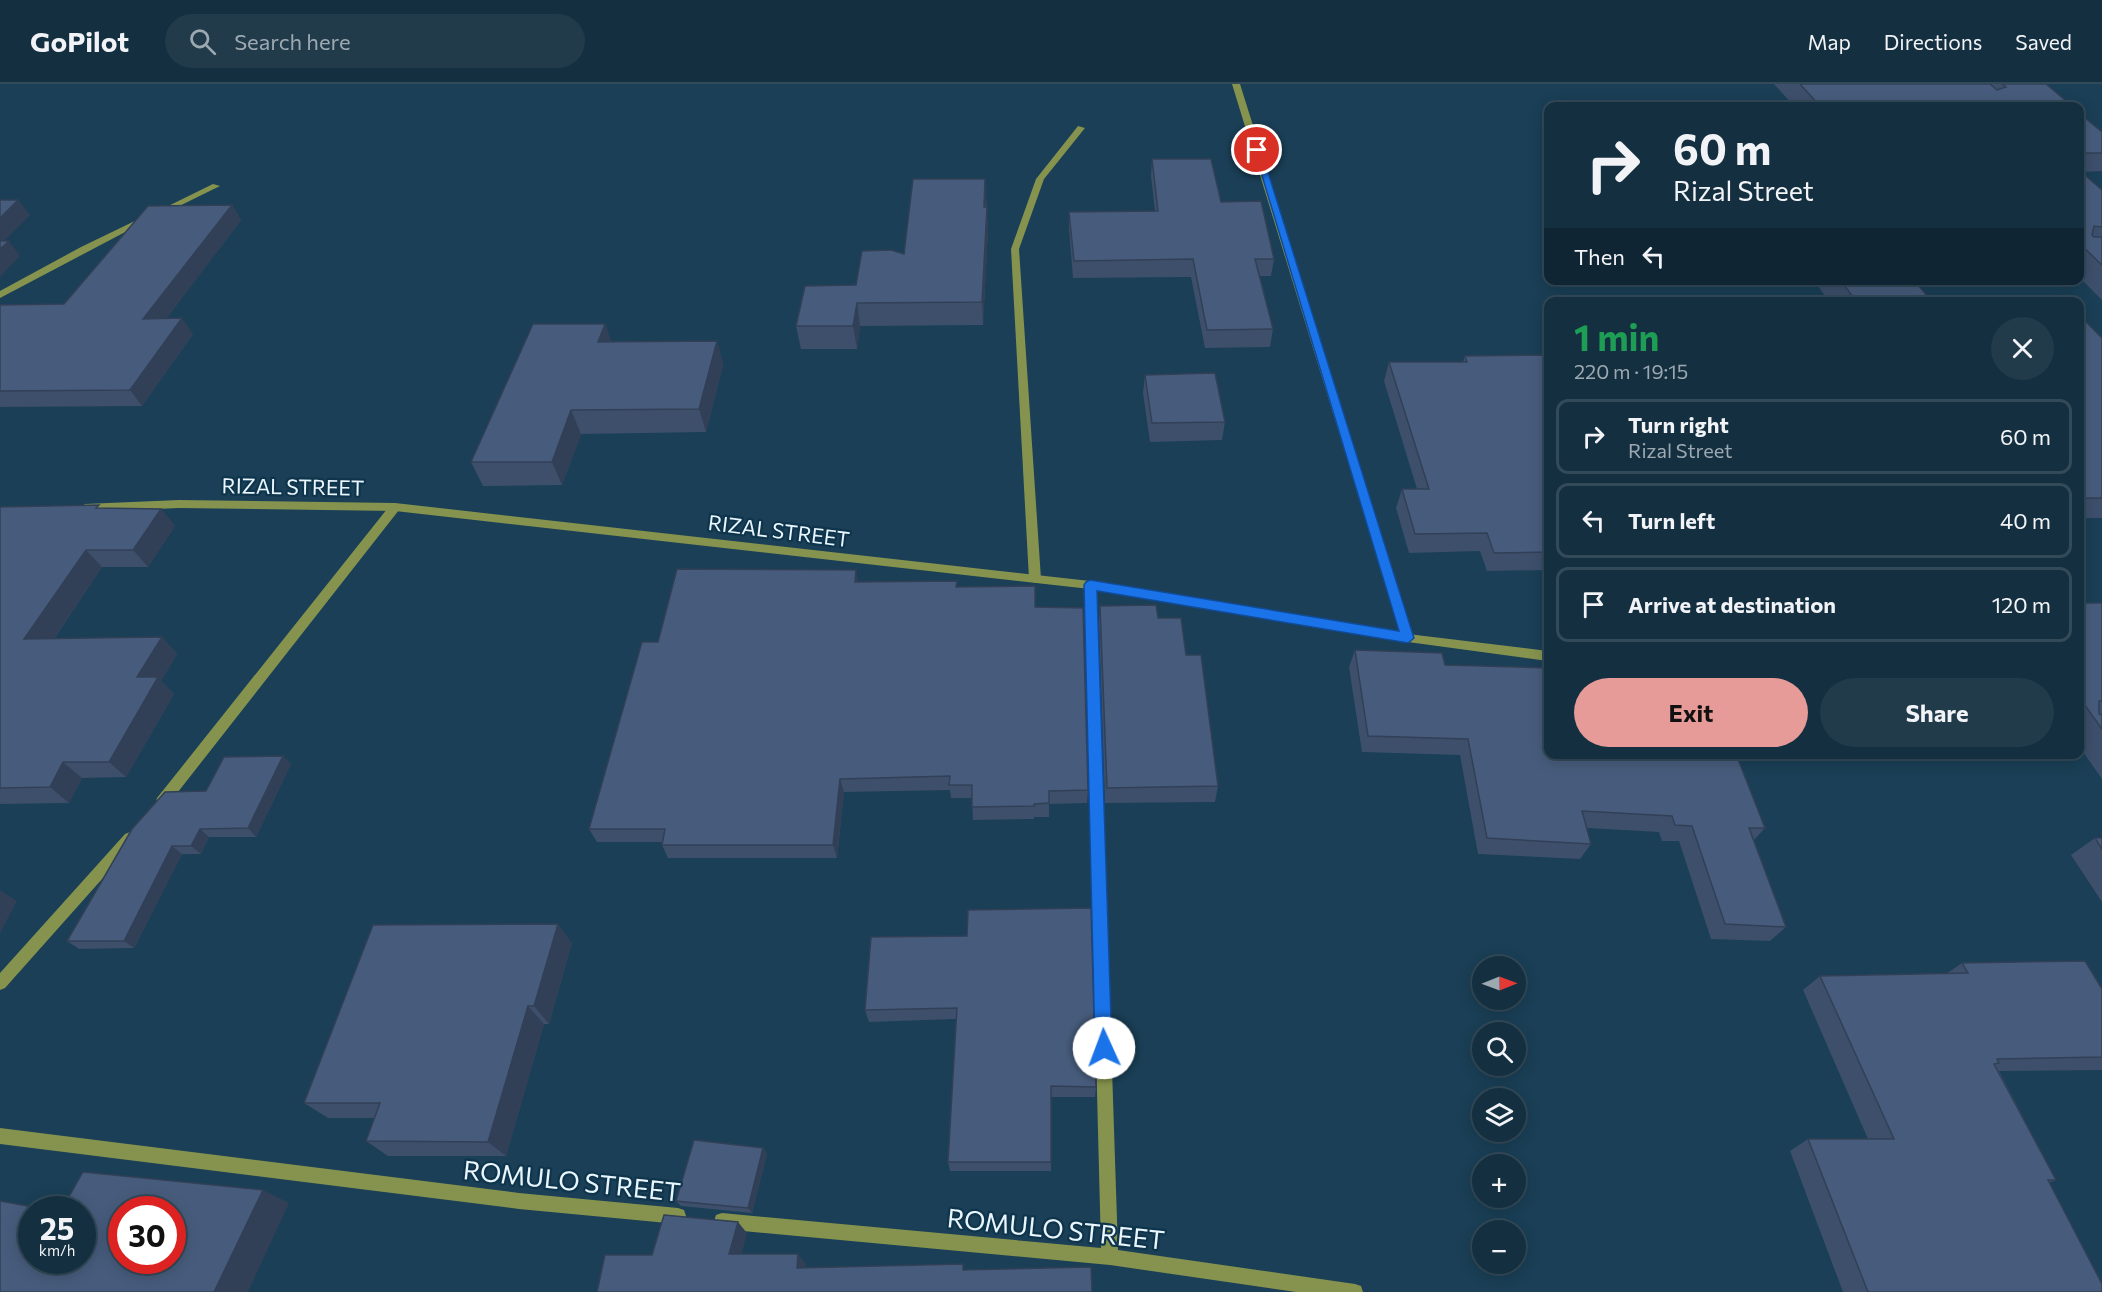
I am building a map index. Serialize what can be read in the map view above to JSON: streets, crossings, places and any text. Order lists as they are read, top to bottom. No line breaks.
{"streets":{"street":["RIZAL STREET","ROMULO STREET"]},"north":"right","page":{"header":"GoPilot","search":"Search here","nav":["Map","Directions","Saved"],"turn":["60 m","Rizal Street"],"then":"Then","heading":["1 min","220 m · 19:15"],"list":[{"name":"Turn right","note":"Rizal Street","value":"60 m"},{"name":"Turn left","value":"40 m"},{"name":"Arrive at destination","value":"120 m"}],"buttons":["Exit","Share"],"map_buttons":["+","−"],"speed":"25 km/h","limit":"30"}}
